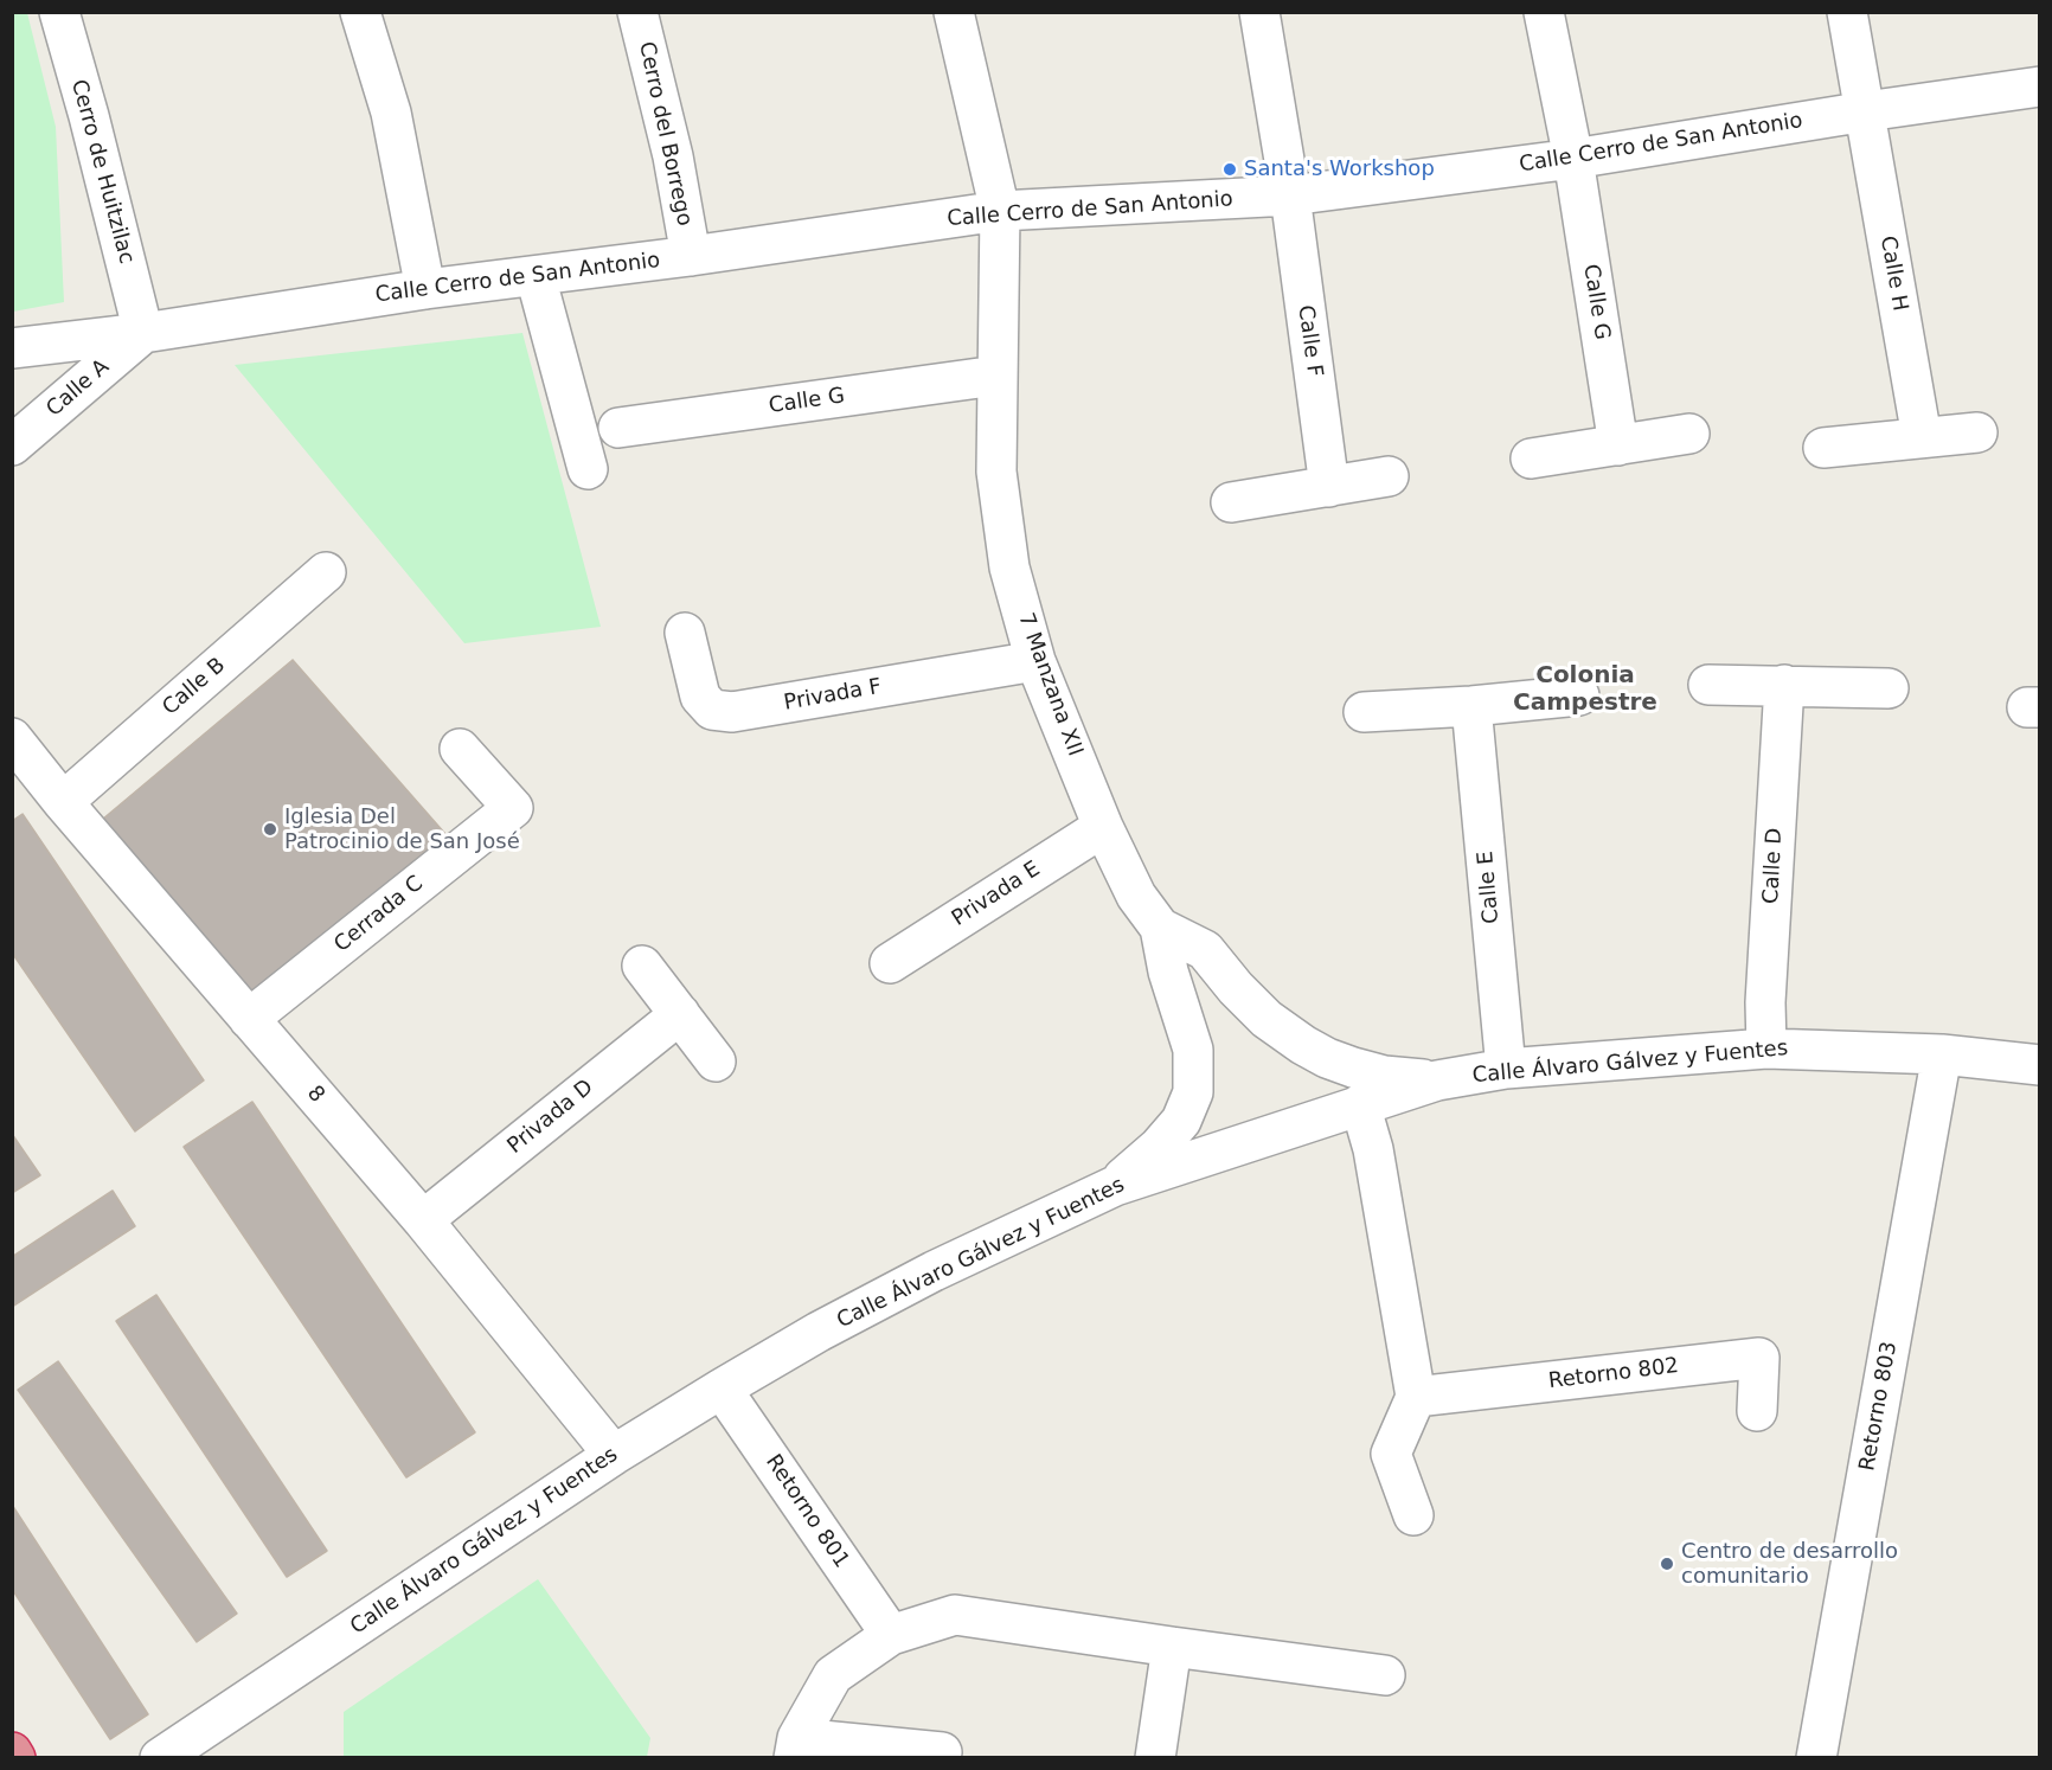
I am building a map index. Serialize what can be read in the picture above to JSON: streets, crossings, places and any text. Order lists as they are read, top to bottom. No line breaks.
{"streets":{"street":["Cerro del Borrego","Calle Cerro de San Antonio","Cerro de Huitzilac","Calle H","Calle G","Calle F","Calle A","7 Manzana XII","Calle B","Privada F","Calle D","Calle E","Privada E","Cerrada C","Calle Álvaro Gálvez y Fuentes","8","Privada D","Retorno 802","Retorno 803","Retorno 801"]},"crossings":[["Cerro del Borrego","Calle Cerro de San Antonio"],["Calle Cerro de San Antonio","Cerro de Huitzilac"],["Calle Cerro de San Antonio","Calle H"],["Calle Cerro de San Antonio","Calle G"],["Calle Cerro de San Antonio","Calle F"],["Calle Cerro de San Antonio","Calle A"],["Calle Cerro de San Antonio","7 Manzana XII"],["Cerro de Huitzilac","Calle A"],["Calle G","7 Manzana XII"],["7 Manzana XII","Privada F"],["7 Manzana XII","Privada E"],["Calle B","8"],["Calle D","Calle Álvaro Gálvez y Fuentes"],["Calle E","Calle Álvaro Gálvez y Fuentes"],["Cerrada C","8"],["Calle Álvaro Gálvez y Fuentes","8"],["Calle Álvaro Gálvez y Fuentes","Retorno 803"],["Calle Álvaro Gálvez y Fuentes","Retorno 801"],["8","Privada D"]],"districts":["Colonia Campestre"],"places":["Santa's Workshop","Iglesia Del Patrocinio de San José","Centro de desarrollo comunitario"]}
